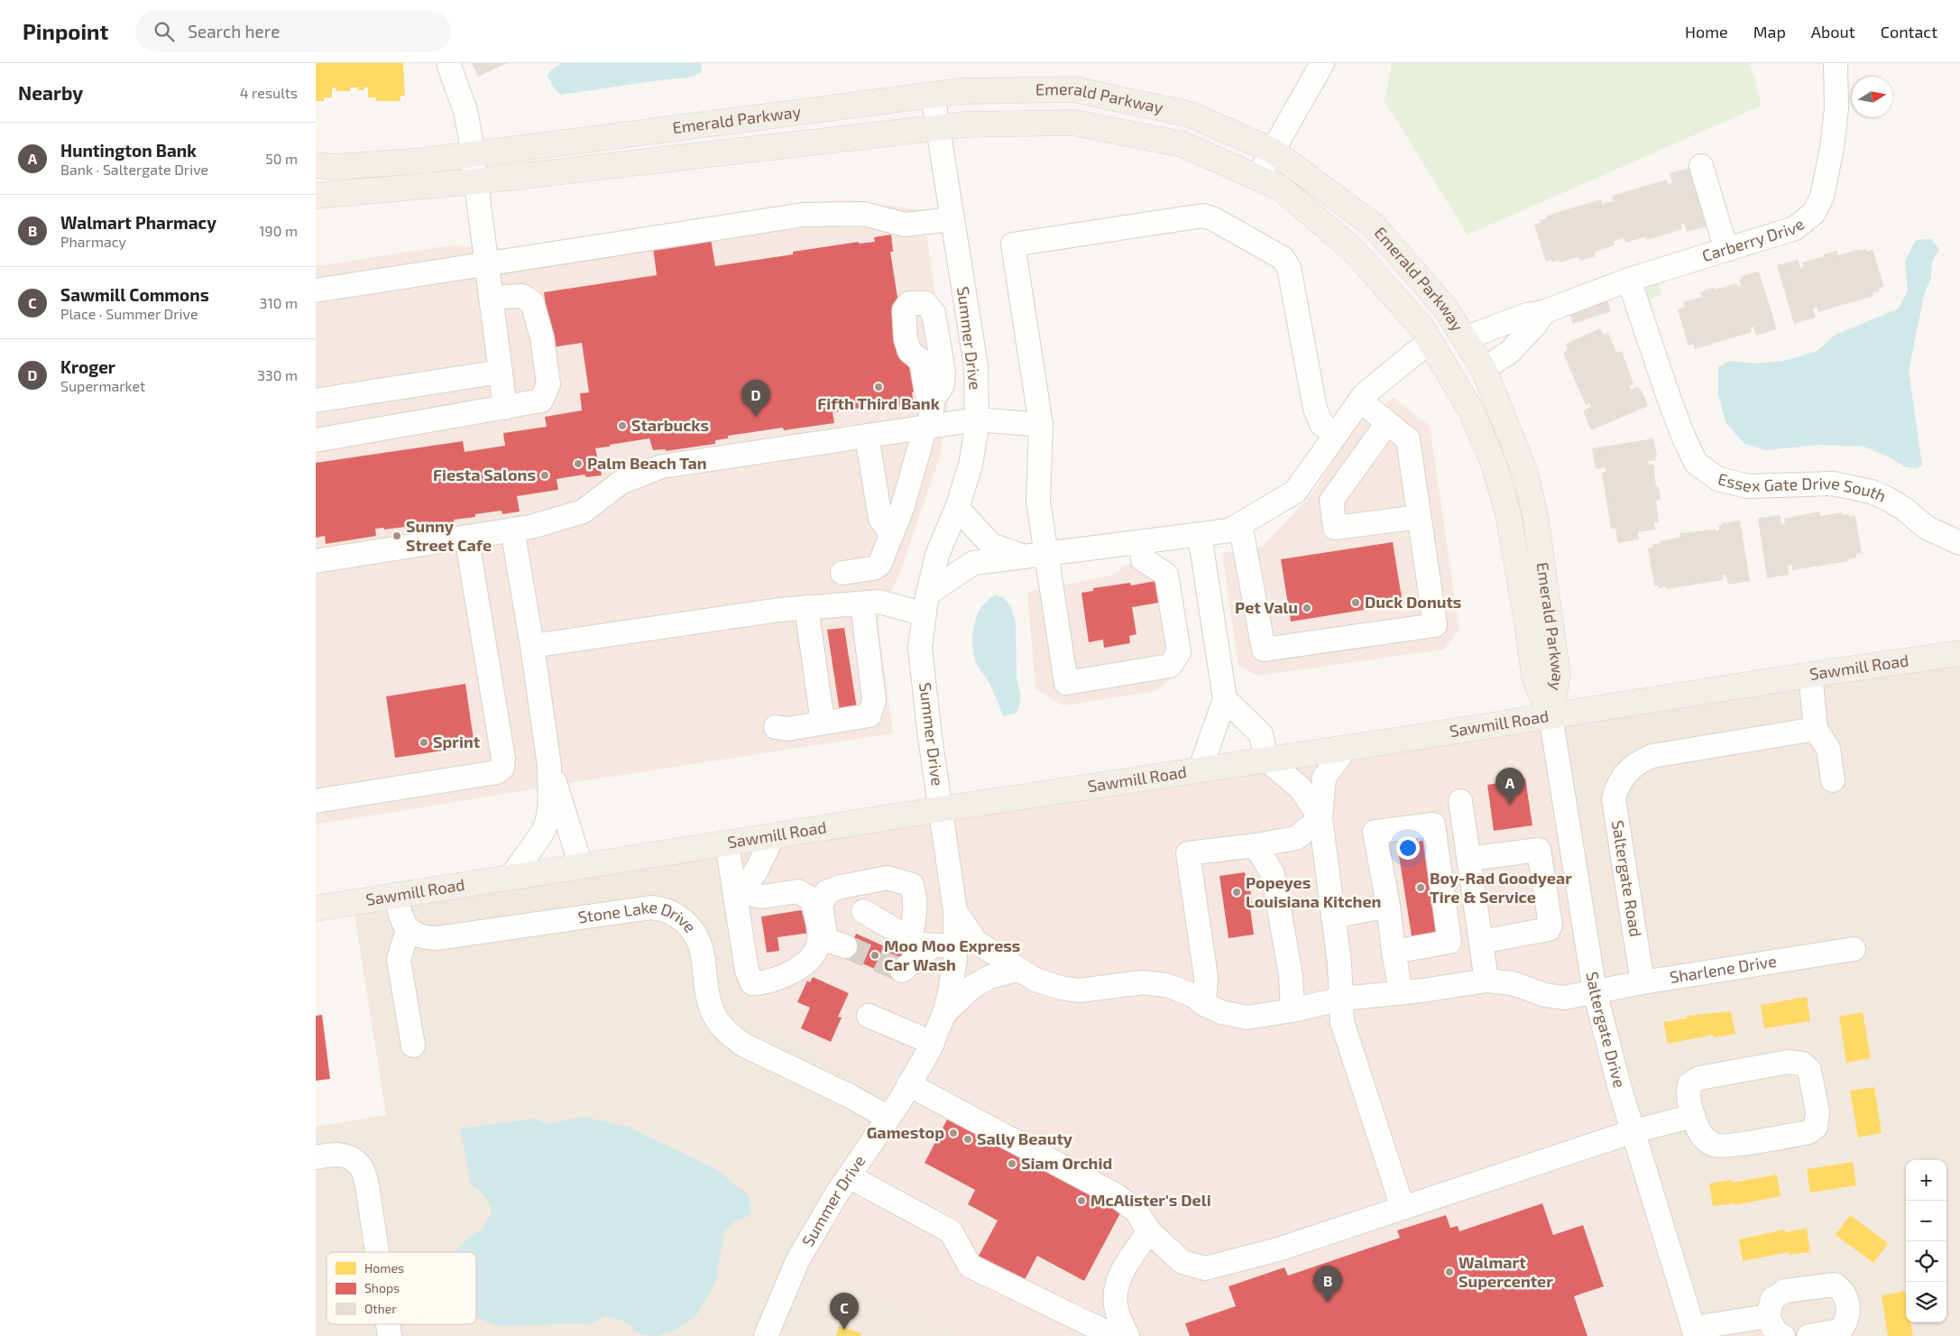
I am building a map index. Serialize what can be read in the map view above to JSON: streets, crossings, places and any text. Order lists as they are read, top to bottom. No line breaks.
{"streets":{"main road":["Emerald Parkway","Sawmill Road"],"street":["Carberry Drive","Summer Drive","Essex Gate Drive South","Saltergate Road","Stone Lake Drive","Sharlene Drive","Saltergate Drive"]},"crossings":[["Emerald Parkway","Carberry Drive"],["Emerald Parkway","Summer Drive"],["Emerald Parkway","Sawmill Road"],["Emerald Parkway","Saltergate Drive"],["Carberry Drive","Essex Gate Drive South"],["Summer Drive","Sawmill Road"],["Summer Drive","Stone Lake Drive"],["Summer Drive","Sharlene Drive"],["Sawmill Road","Saltergate Drive"],["Saltergate Road","Sharlene Drive"],["Sharlene Drive","Saltergate Drive"]],"places":["Fifth Third Bank","Starbucks","Palm Beach Tan","Fiesta Salons","Sunny Street Cafe","Duck Donuts","Pet Valu","Sprint","Boy-Rad Goodyear Tire & Service","Popeyes Louisiana Kitchen","Moo Moo Express Car Wash","Gamestop","Sally Beauty","Siam Orchid","McAlister's Deli","Walmart Supercenter"],"legend":["Homes","Shops","Other"],"north":"right","page":{"header":"Pinpoint","search":"Search here","nav":["Home","Map","About","Contact"],"heading":["Nearby","4 results"],"list":[{"mark":"A","name":"Huntington Bank","note":"Bank · Saltergate Drive","value":"50 m"},{"mark":"B","name":"Walmart Pharmacy","note":"Pharmacy","value":"190 m"},{"mark":"C","name":"Sawmill Commons","note":"Place · Summer Drive","value":"310 m"},{"mark":"D","name":"Kroger","note":"Supermarket","value":"330 m"}],"pins":["D","A","B","C"],"map_buttons":["+","−"]}}
